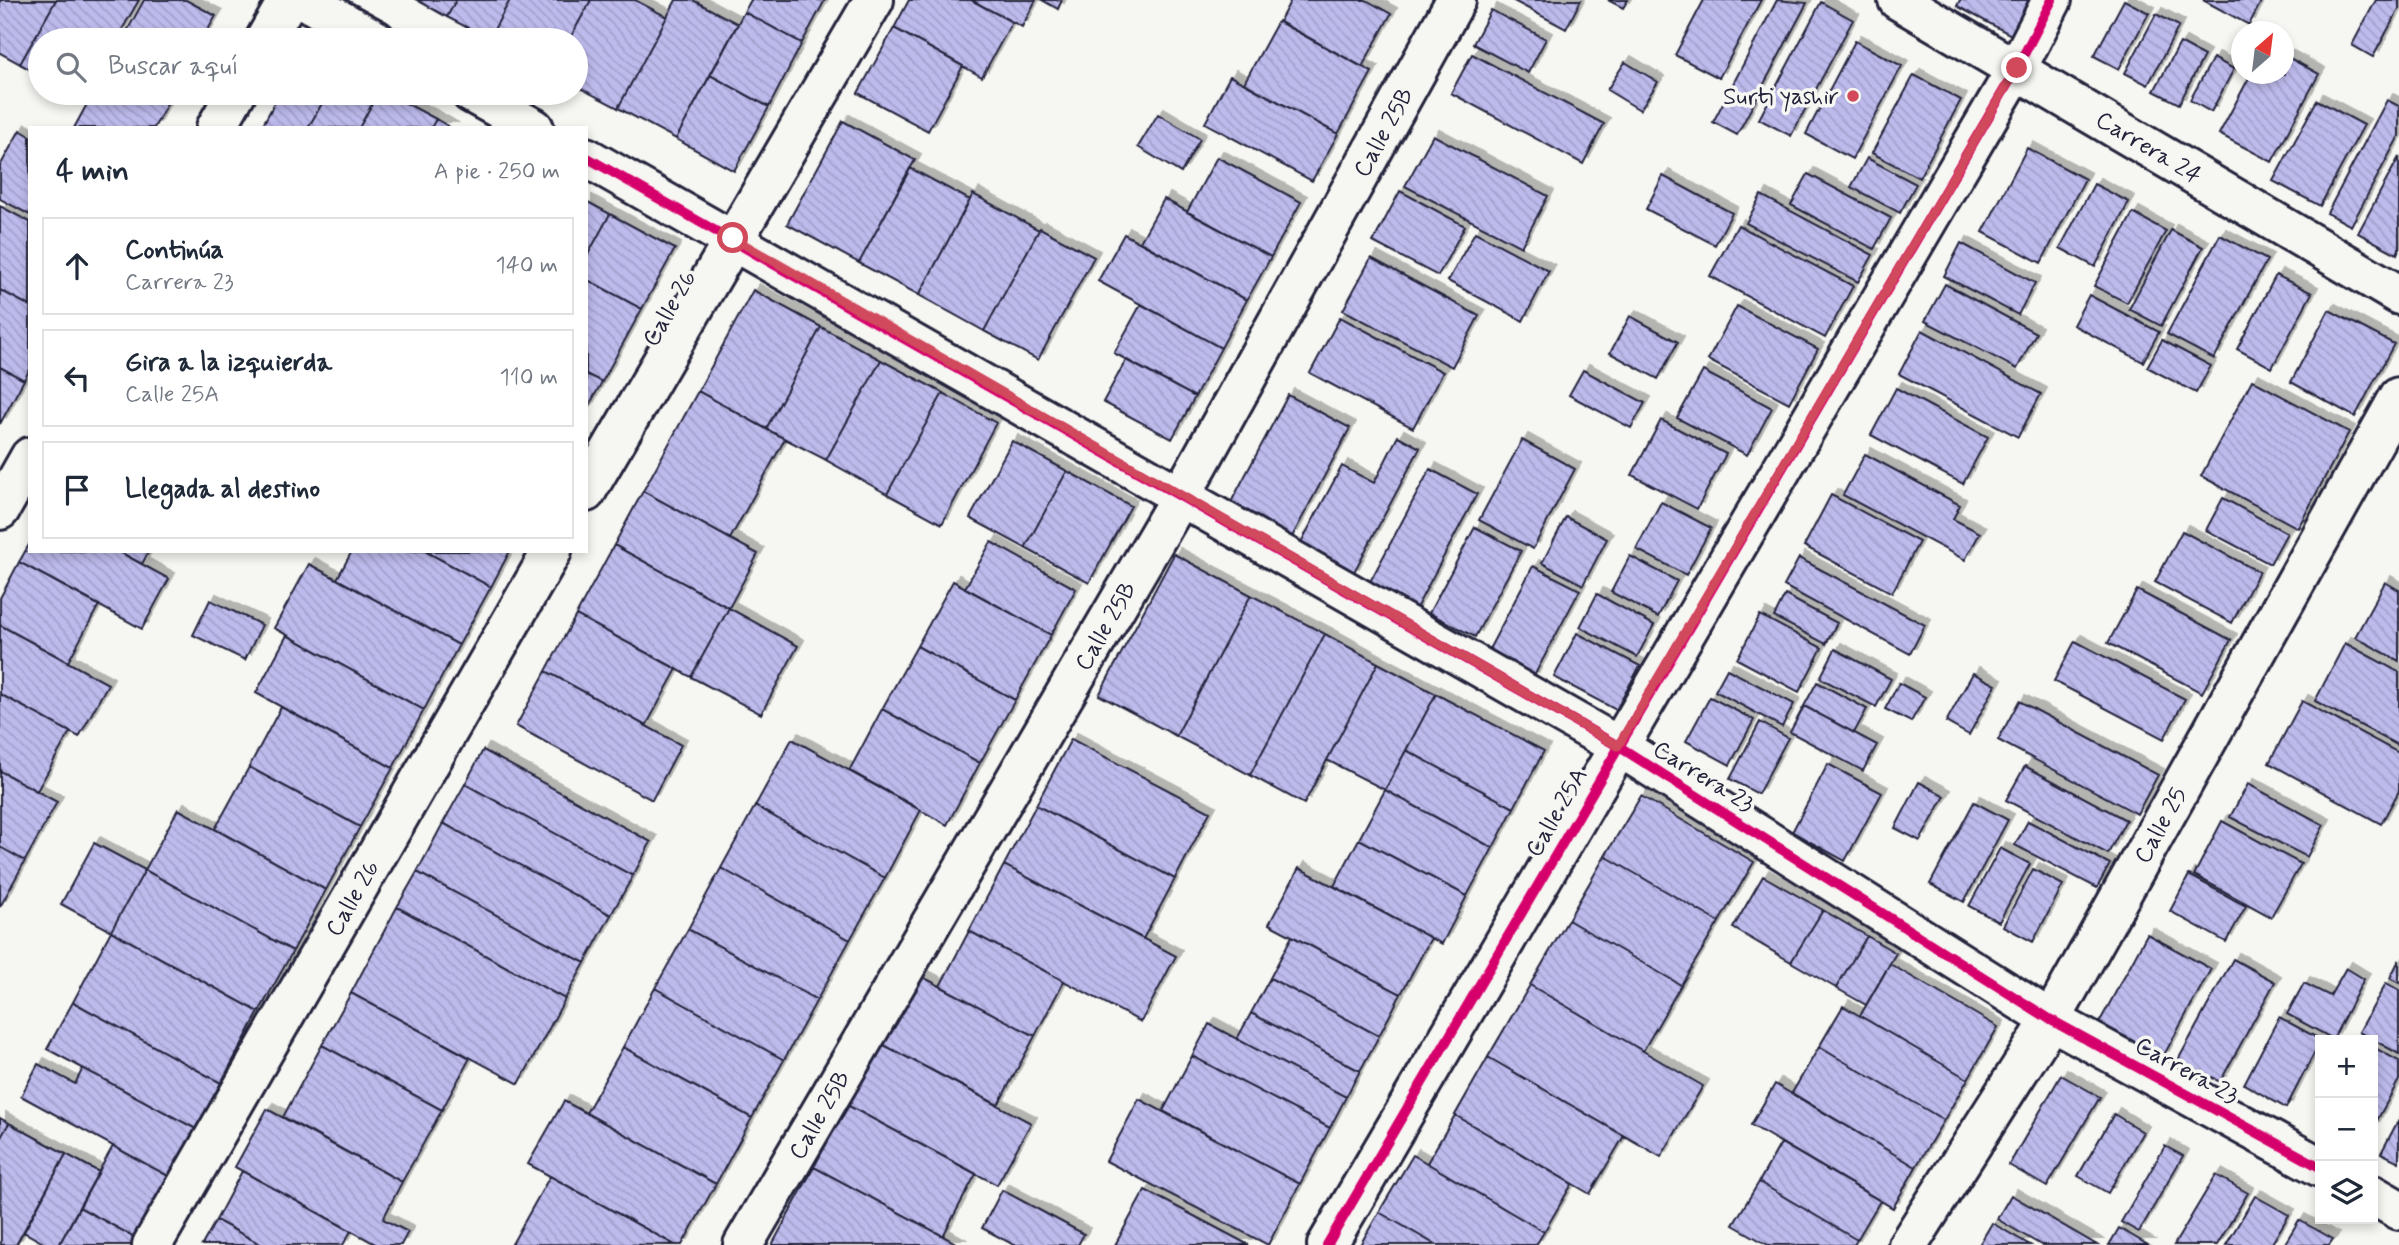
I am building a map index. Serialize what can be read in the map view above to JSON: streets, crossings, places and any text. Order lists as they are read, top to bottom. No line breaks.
{"streets":{"street":["Calle 25B","Carrera 24","Calle 26","Carrera 23","Calle 25A","Calle 25"]},"crossings":[["Calle 25B","Carrera 23"],["Carrera 24","Calle 25A"],["Calle 26","Carrera 23"],["Carrera 23","Calle 25A"],["Carrera 23","Calle 25"]],"places":["Surti yashir"],"north":"top right","page":{"search":"Buscar aquí","heading":["4 min","A pie · 250 m"],"list":[["Continúa","Carrera 23","140 m"],["Gira a la izquierda","Calle 25A","110 m"],"Llegada al destino"],"map_buttons":["+","−"]}}
